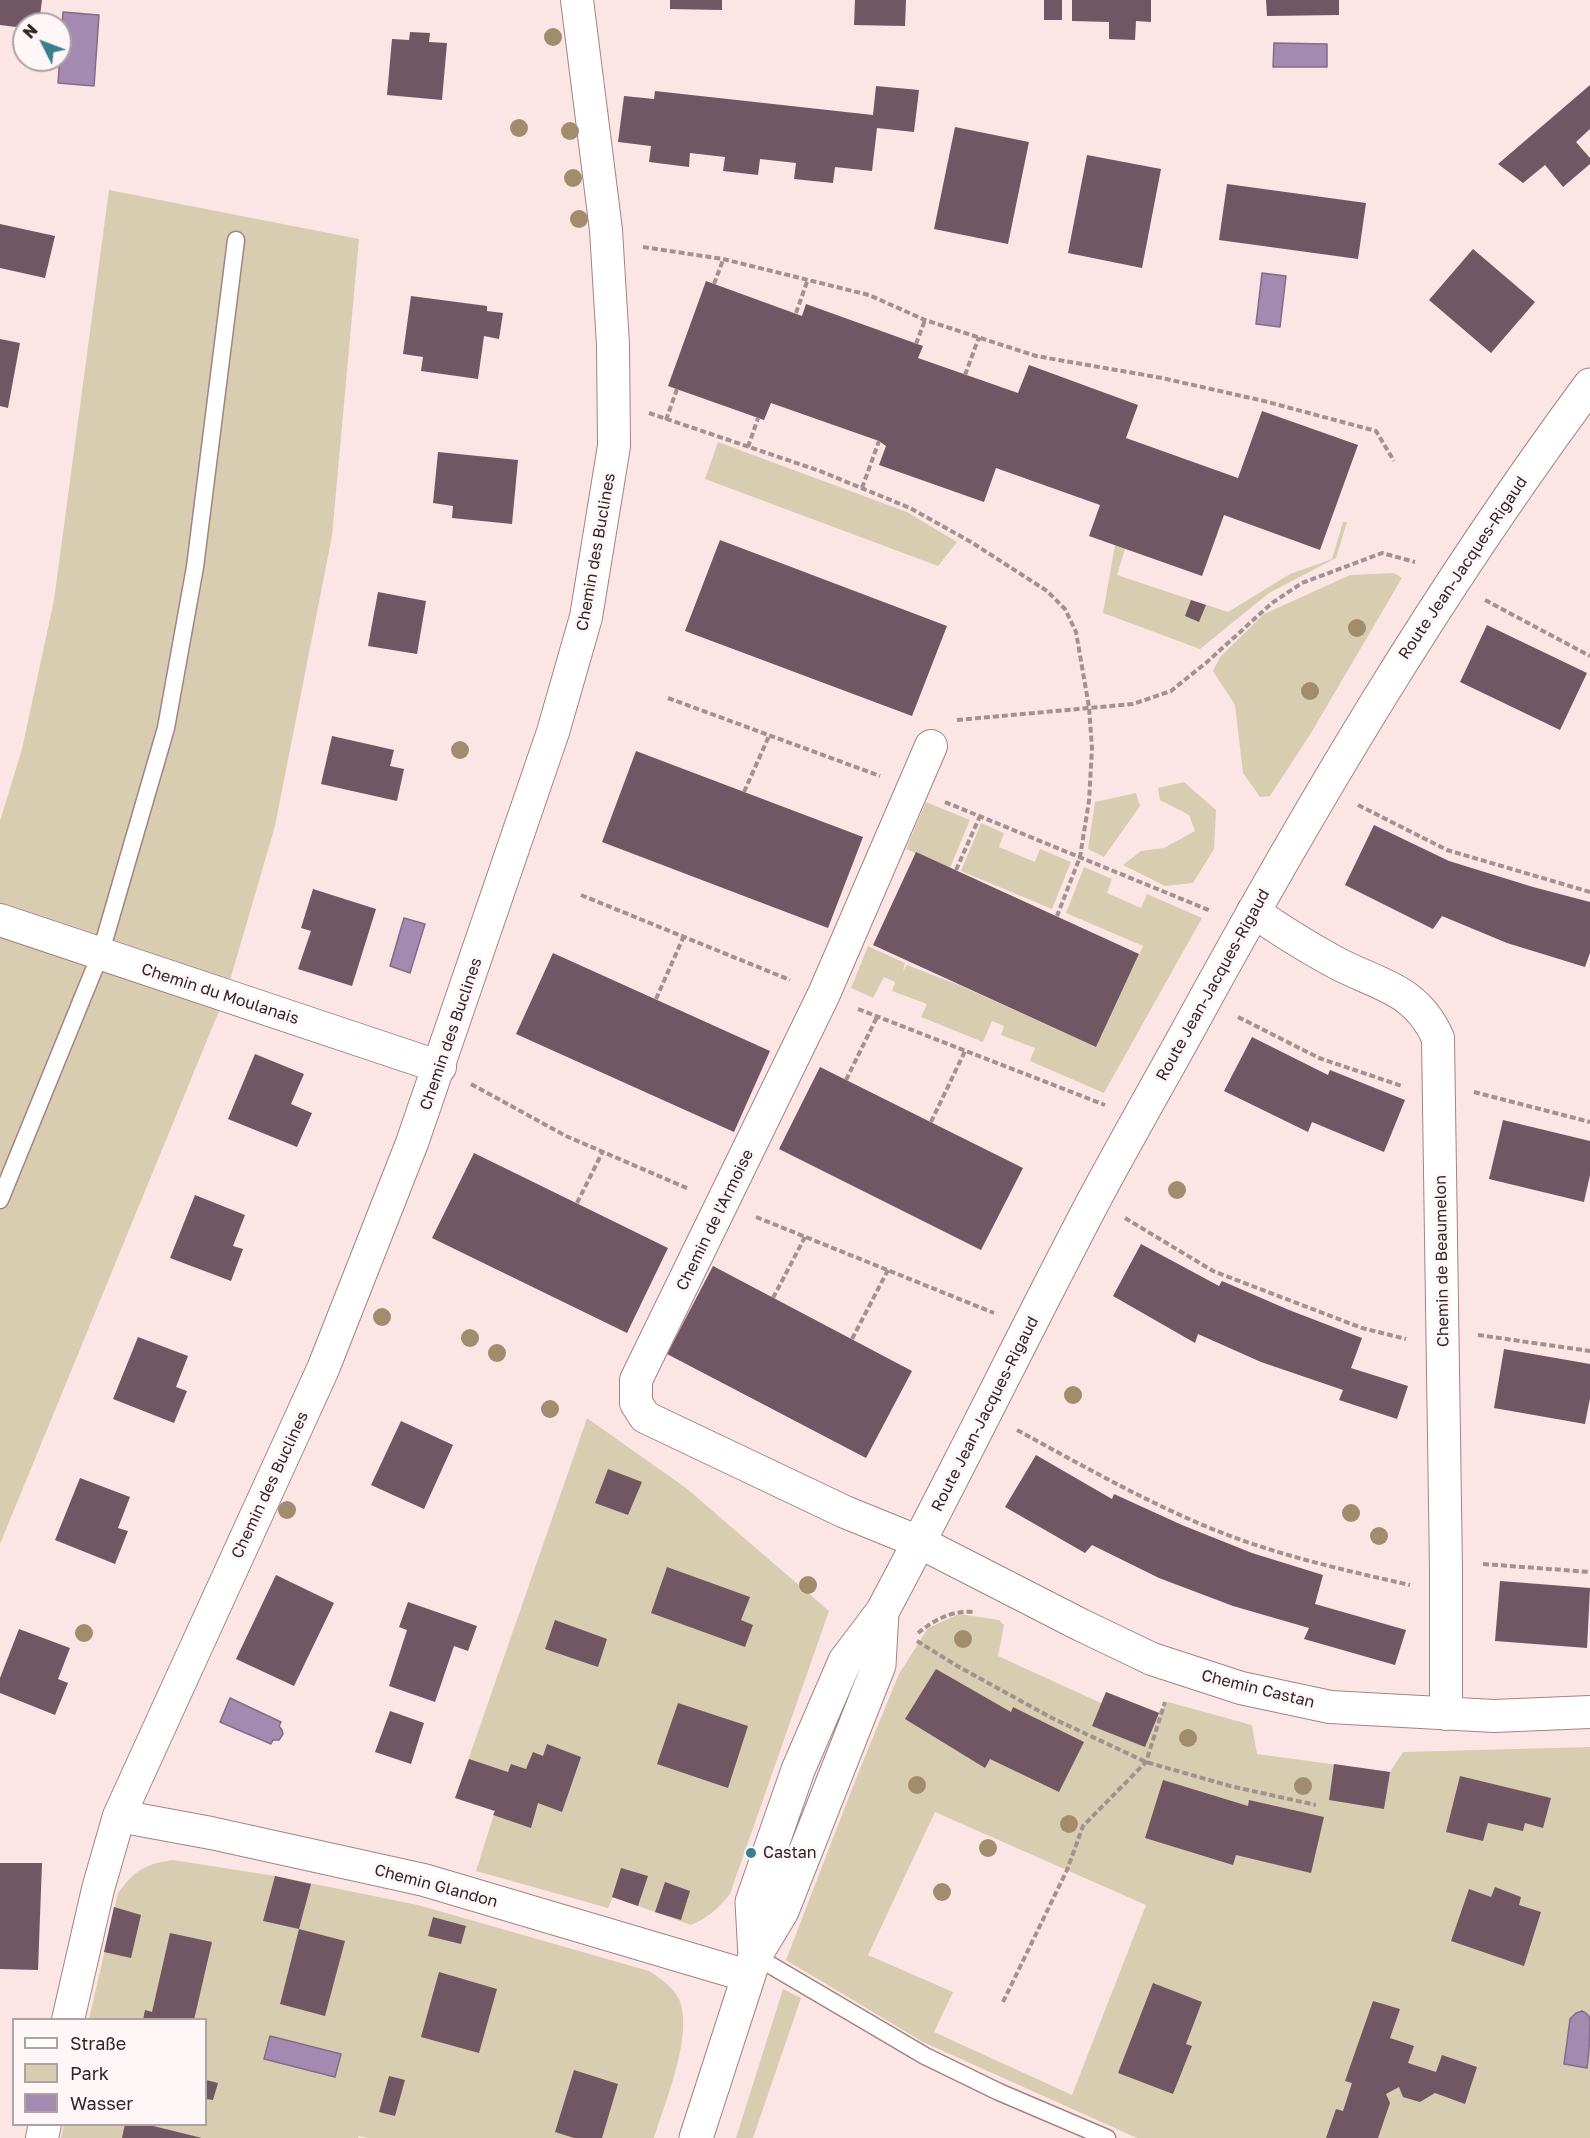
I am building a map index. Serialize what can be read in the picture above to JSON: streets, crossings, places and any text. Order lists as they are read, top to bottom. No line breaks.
{"streets":{"street":["Chemin des Buclines","Route Jean-Jacques-Rigaud","Chemin du Moulanais","Chemin de l'Armoise","Chemin de Beaumelon","Chemin Castan","Chemin Glandon"]},"crossings":[["Chemin des Buclines","Chemin du Moulanais"],["Chemin des Buclines","Chemin Glandon"],["Route Jean-Jacques-Rigaud","Chemin de l'Armoise"],["Route Jean-Jacques-Rigaud","Chemin de Beaumelon"],["Route Jean-Jacques-Rigaud","Chemin Castan"],["Route Jean-Jacques-Rigaud","Chemin Glandon"],["Chemin de l'Armoise","Chemin Castan"],["Chemin de Beaumelon","Chemin Castan"]],"places":["Castan"],"legend":["Straße","Park","Wasser"],"north":"top left"}
